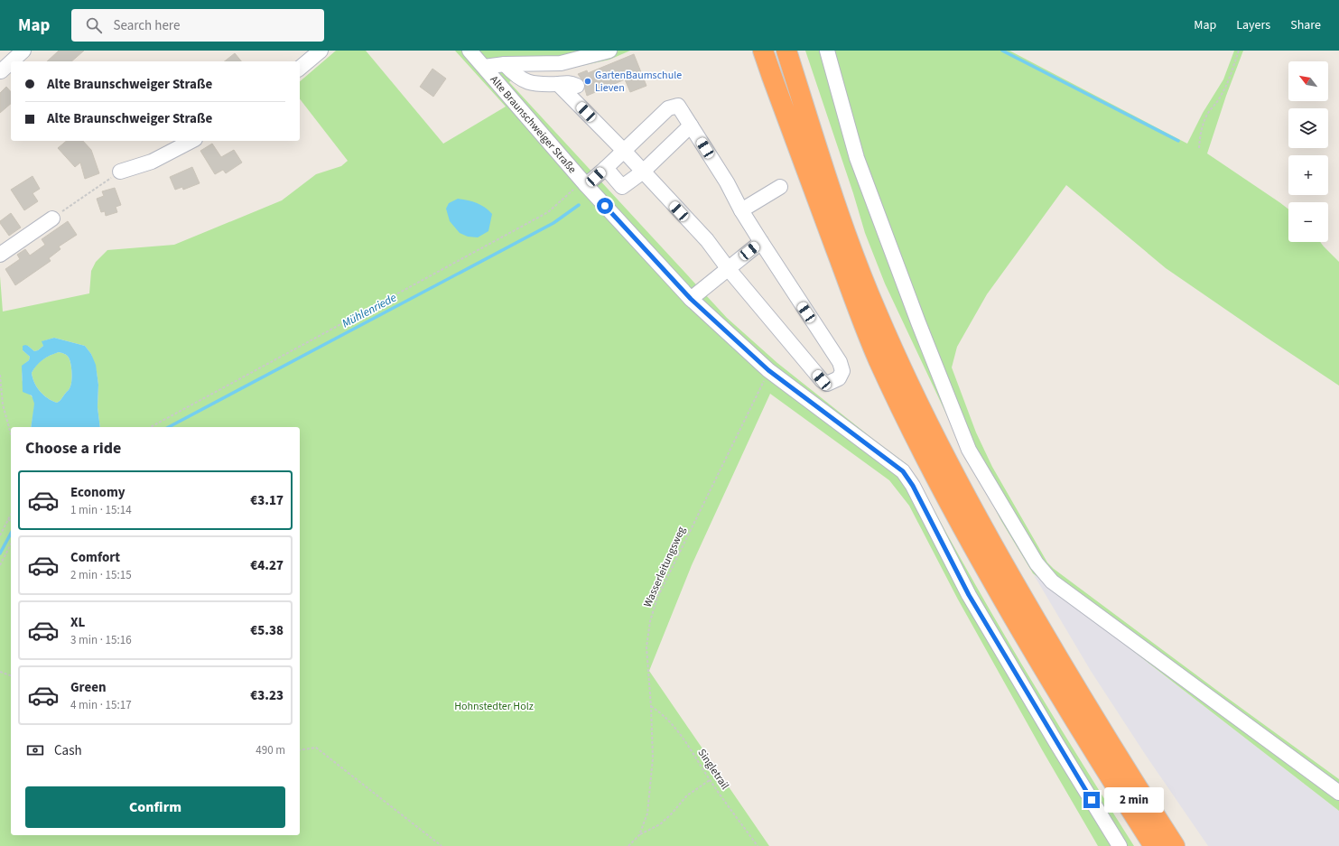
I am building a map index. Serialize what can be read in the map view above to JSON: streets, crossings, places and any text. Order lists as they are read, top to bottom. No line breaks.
{"streets":{"street":["Alte Braunschweiger Straße"],"path":["Wasserleitungsweg","Singletrail"]},"crossings":[["Alte Braunschweiger Straße","Wasserleitungsweg"],["Wasserleitungsweg","Singletrail"]],"water":["Mühlenriede"],"parks":["Hohnstedter Holz"],"places":["GartenBaumschule Lieven"],"north":"top left","page":{"header":"Map","search":"Search here","nav":["Map","Layers","Share"],"map_buttons":["+","−"],"banner":["Alte Braunschweiger Straße","Alte Braunschweiger Straße"],"heading":"Choose a ride","list":[{"name":"Economy","note":"1 min · 15:14","value":"€3.17"},{"name":"Comfort","note":"2 min · 15:15","value":"€4.27"},{"name":"XL","note":"3 min · 15:16","value":"€5.38"},{"name":"Green","note":"4 min · 15:17","value":"€3.23"}],"pay":["Cash","490 m"],"buttons":"Confirm","bubble":"2 min"}}
